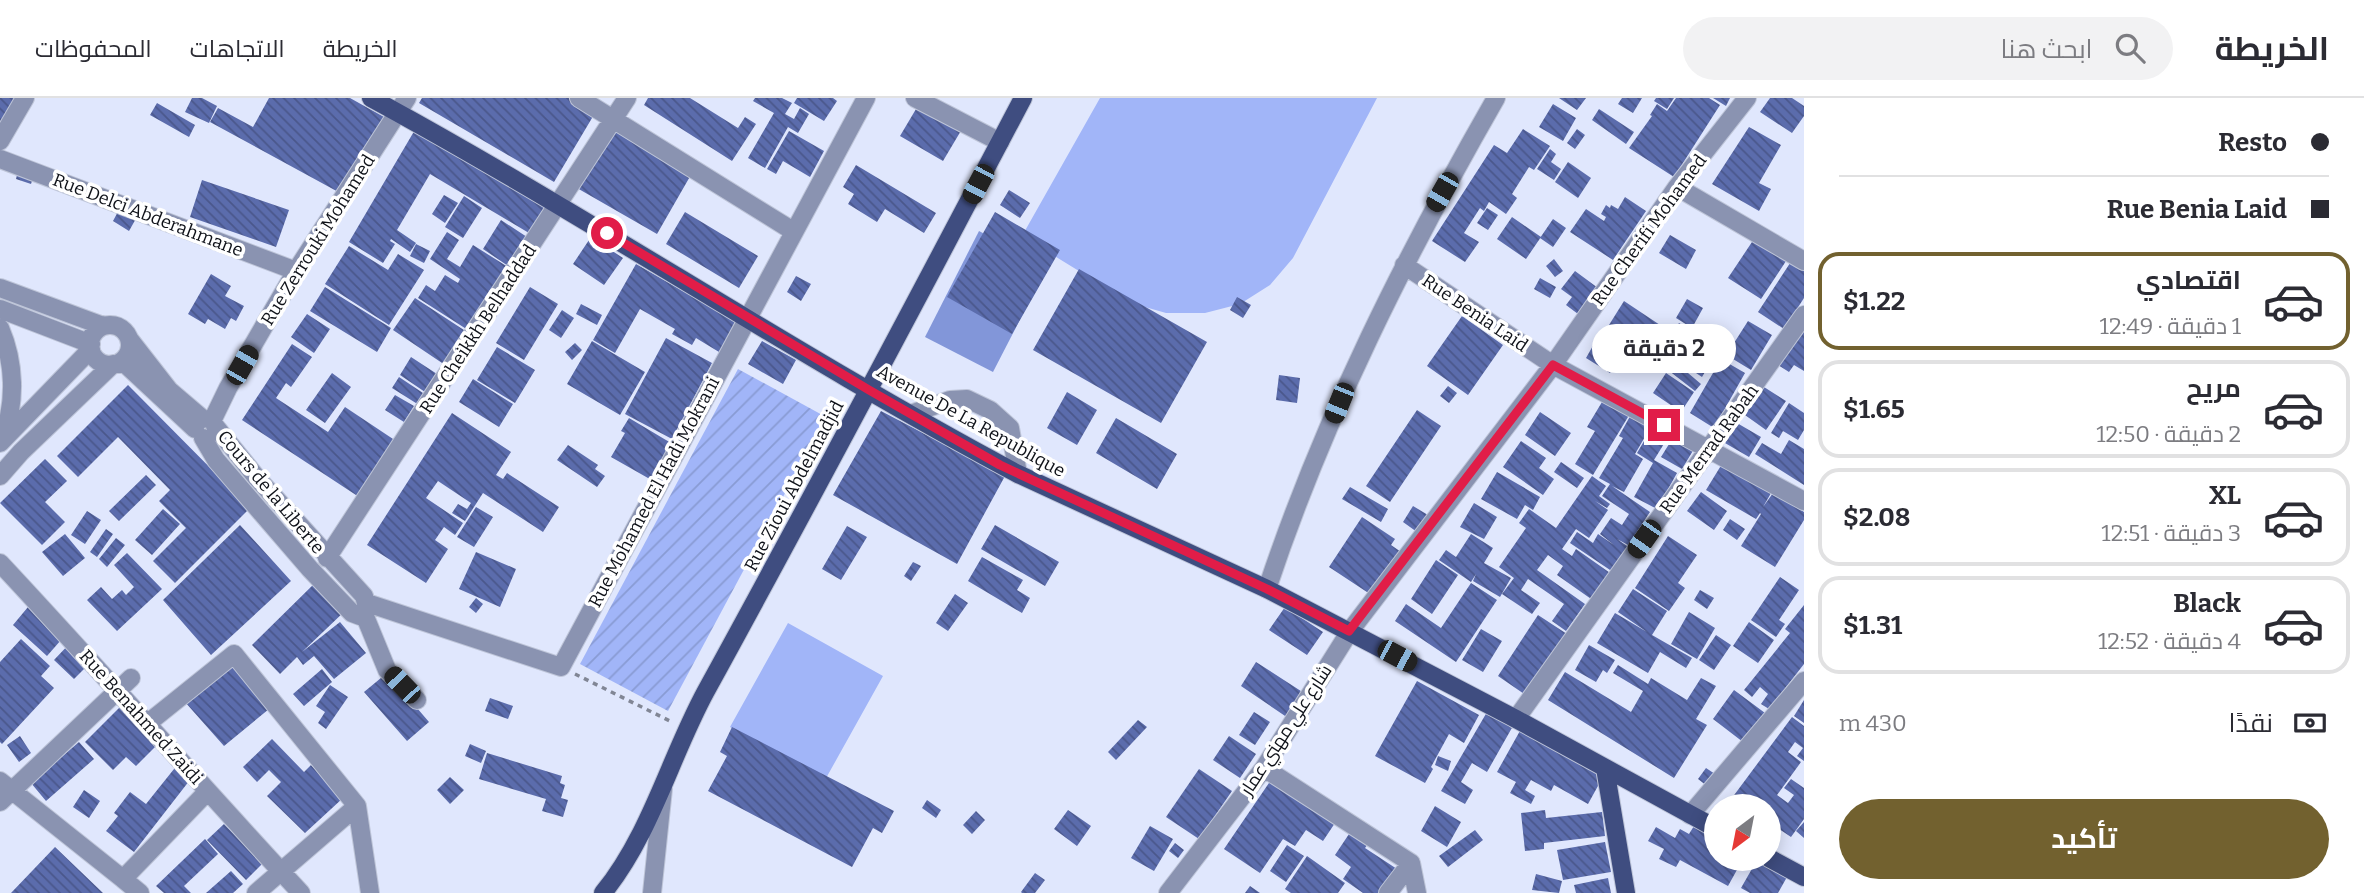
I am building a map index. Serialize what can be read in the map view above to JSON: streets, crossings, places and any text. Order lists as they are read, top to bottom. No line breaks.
{"streets":{"main road":["Avenue De La Republique","Rue Zioui Abdelmadjid"],"street":["Rue Delci Abderahmane","Rue Cherifi Mohamed","Rue Zerrouki Mohamed","Rue Benia Laid","Rue Cheikkh Belhaddad","Rue Merrad Rabah","Cours de la Liberte","Rue Mohamed El Hadi Mokrani","Rue Benahmed Zaidi","شارع علي مهني عمار"]},"crossings":[["Rue Delci Abderahmane","Rue Zerrouki Mohamed"],["Rue Cherifi Mohamed","Rue Benia Laid"],["Rue Cherifi Mohamed","Avenue De La Republique"],["Rue Cherifi Mohamed","شارع علي مهني عمار"],["Rue Zerrouki Mohamed","Avenue De La Republique"],["Rue Zerrouki Mohamed","Cours de la Liberte"],["Rue Benia Laid","Rue Merrad Rabah"],["Rue Cheikkh Belhaddad","Avenue De La Republique"],["Rue Cheikkh Belhaddad","Cours de la Liberte"],["Avenue De La Republique","Rue Merrad Rabah"],["Avenue De La Republique","Rue Zioui Abdelmadjid"],["Avenue De La Republique","Rue Mohamed El Hadi Mokrani"],["Avenue De La Republique","شارع علي مهني عمار"],["Cours de la Liberte","Rue Mohamed El Hadi Mokrani"]],"north":"bottom left","page":{"header":"الخريطة","search":"ابحث هنا","nav":["الخريطة","الاتجاهات","المحفوظات"],"banner":["Resto","Rue Benia Laid"],"list":[{"name":"اقتصادي","note":"1 دقيقة · 12:49","value":"$1.22"},{"name":"مريح","note":"2 دقيقة · 12:50","value":"$1.65"},{"name":"XL","note":"3 دقيقة · 12:51","value":"$2.08"},{"name":"Black","note":"4 دقيقة · 12:52","value":"$1.31"}],"bubble":"2 دقيقة","pay":["نقدًا","430 m"],"buttons":"تأكيد"}}
